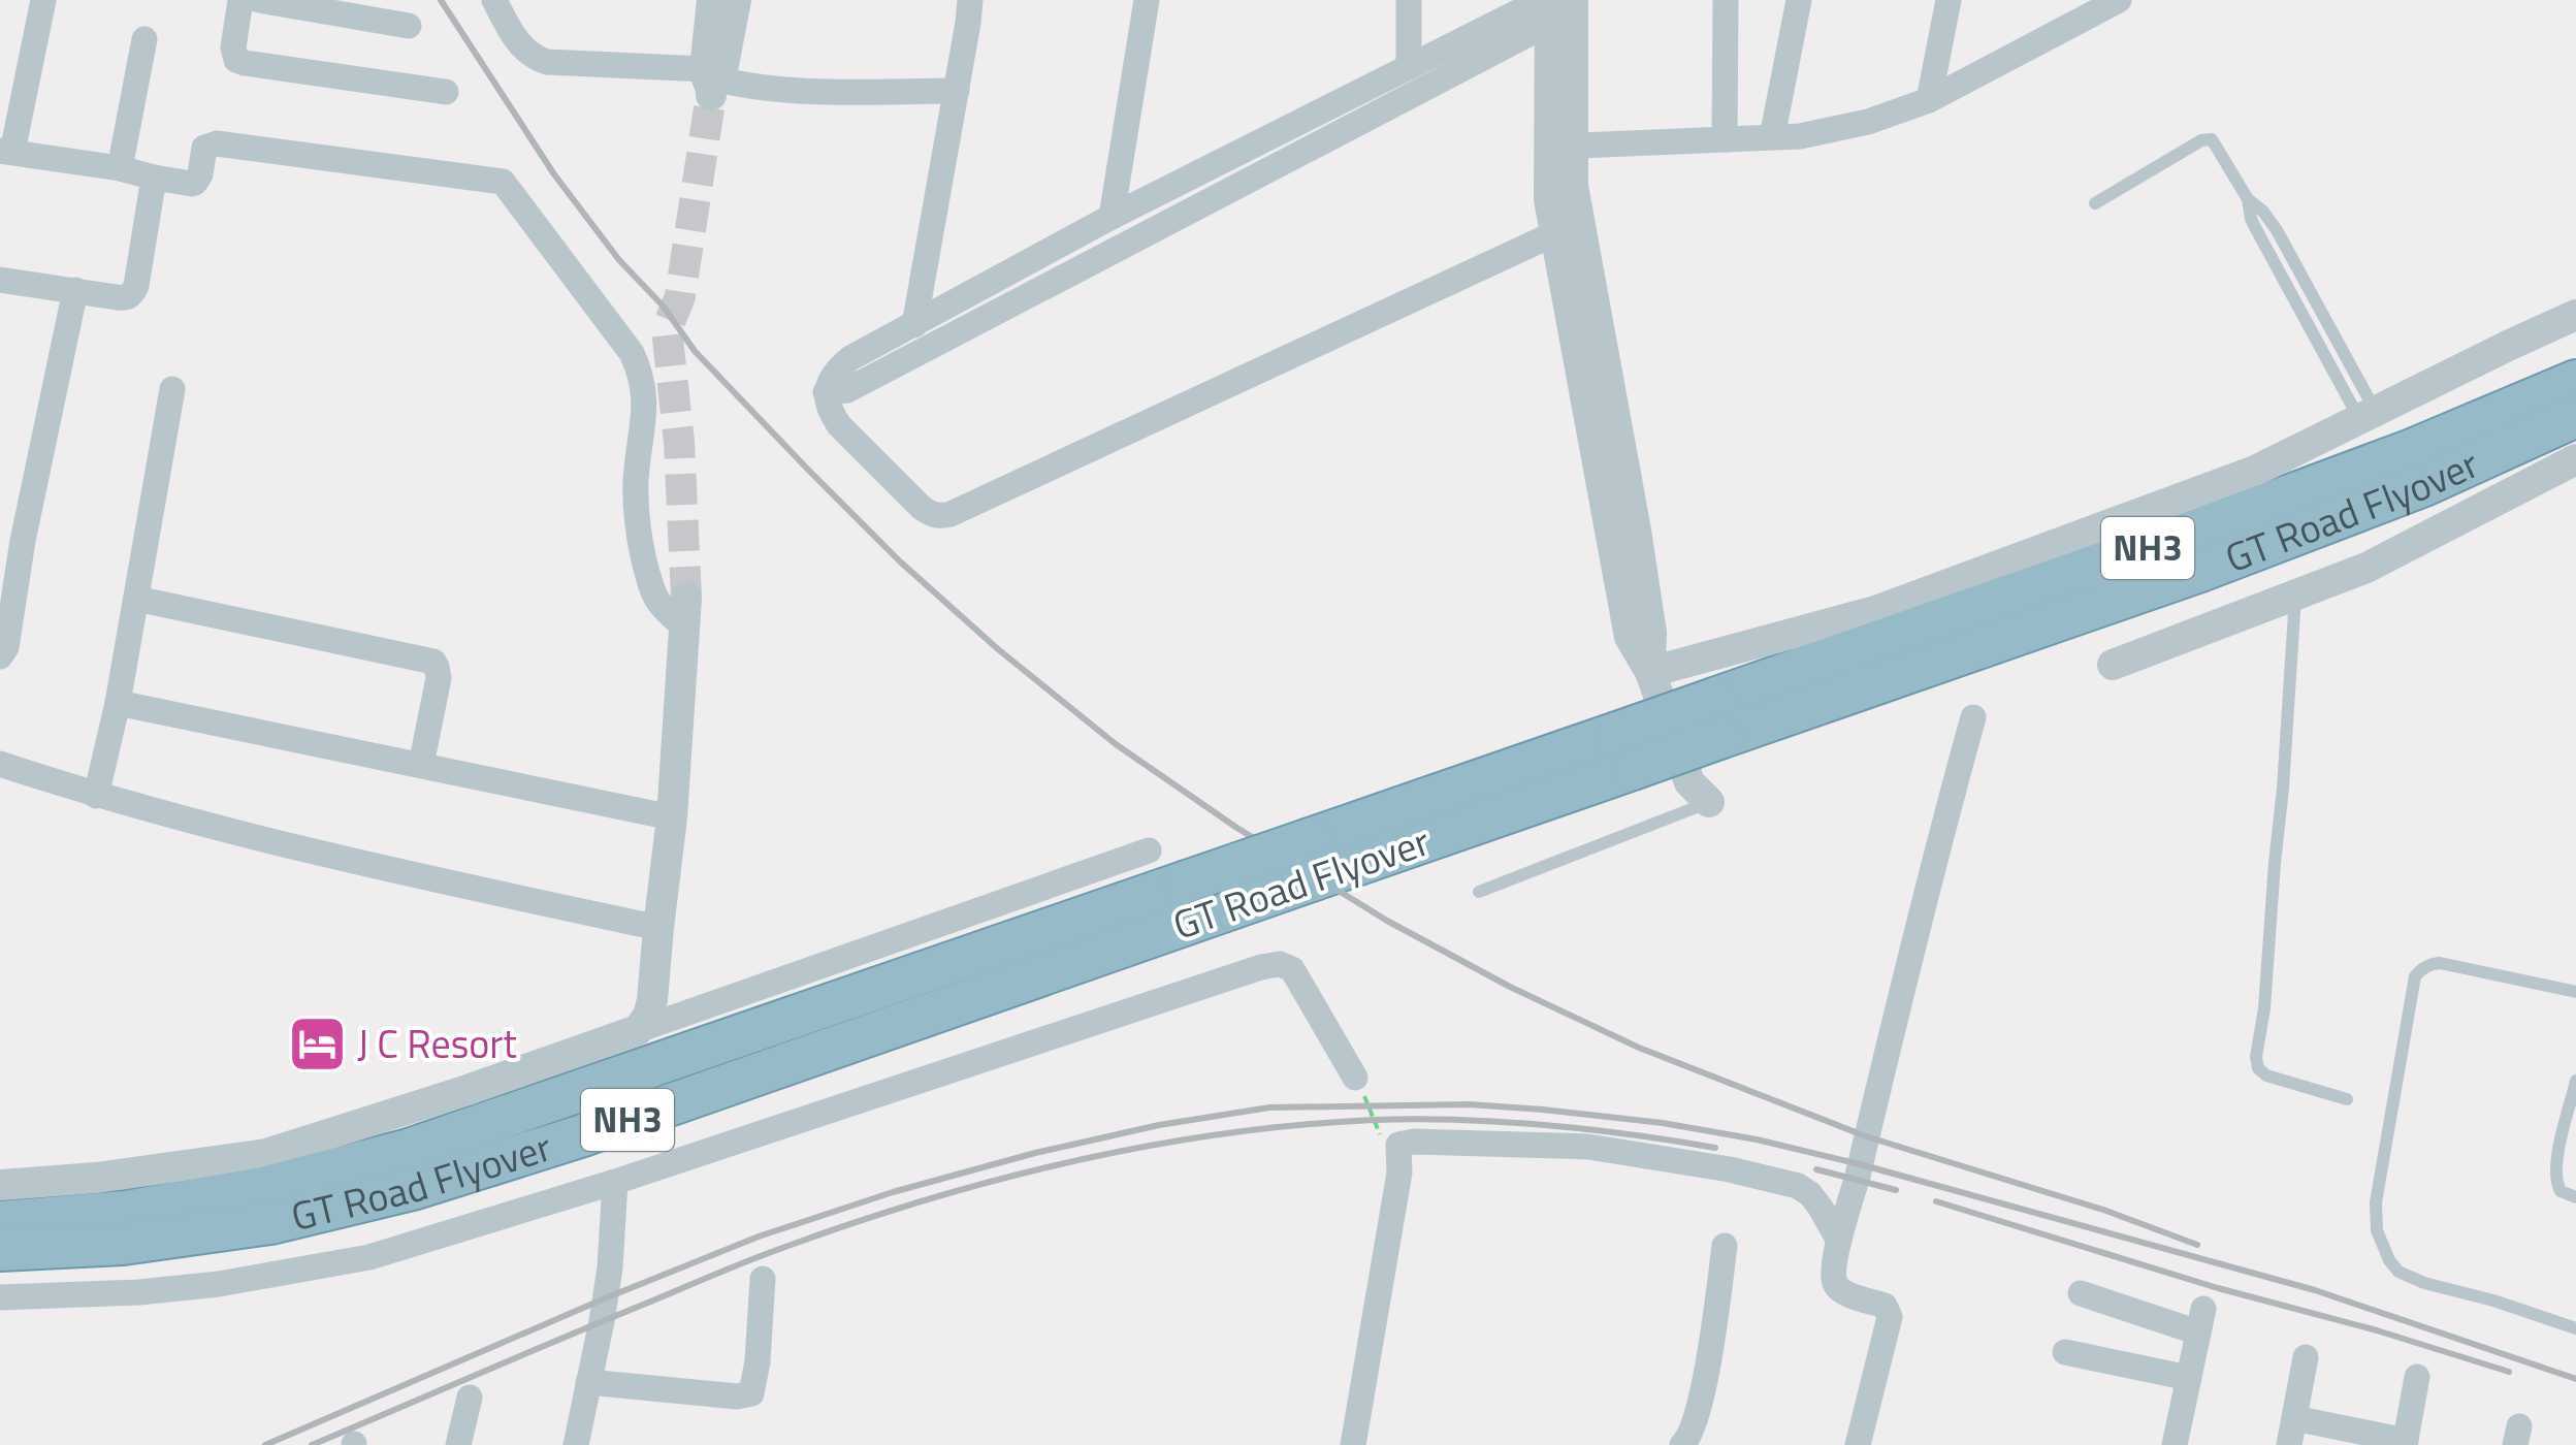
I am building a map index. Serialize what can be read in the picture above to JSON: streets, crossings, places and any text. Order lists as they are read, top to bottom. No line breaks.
{"streets":{"highway":["GT Road Flyover","NH3"]},"places":{"hotel":["J C Resort"]}}
